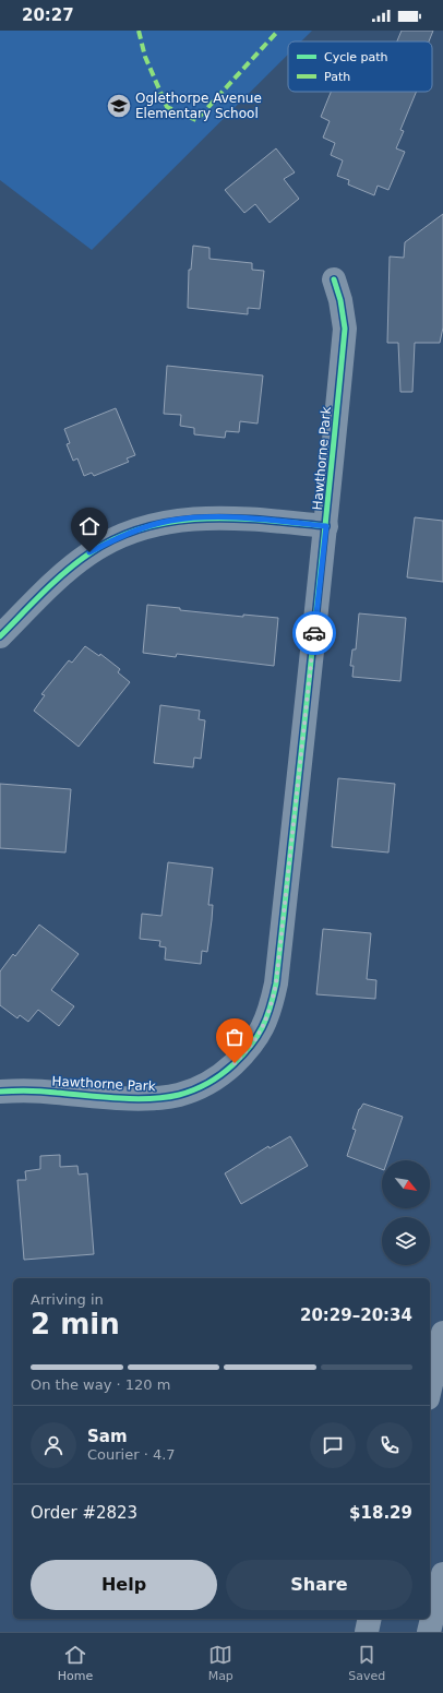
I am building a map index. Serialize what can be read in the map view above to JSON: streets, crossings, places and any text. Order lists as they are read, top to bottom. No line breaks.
{"streets":{"street":["Hawthorne Park"]},"places":{"school or university":["Oglethorpe Avenue Elementary School"]},"legend":["Cycle path","Path"],"north":"bottom right","page":{"status":"20:27","heading":["2 min","Arriving in","20:29–20:34"],"panel":["Sam","Courier · 4.7","Order #2823","$18.29"],"bar":"On the way · 120 m","buttons":["Help","Share"],"tabs":["Home","Map","Saved"]}}
